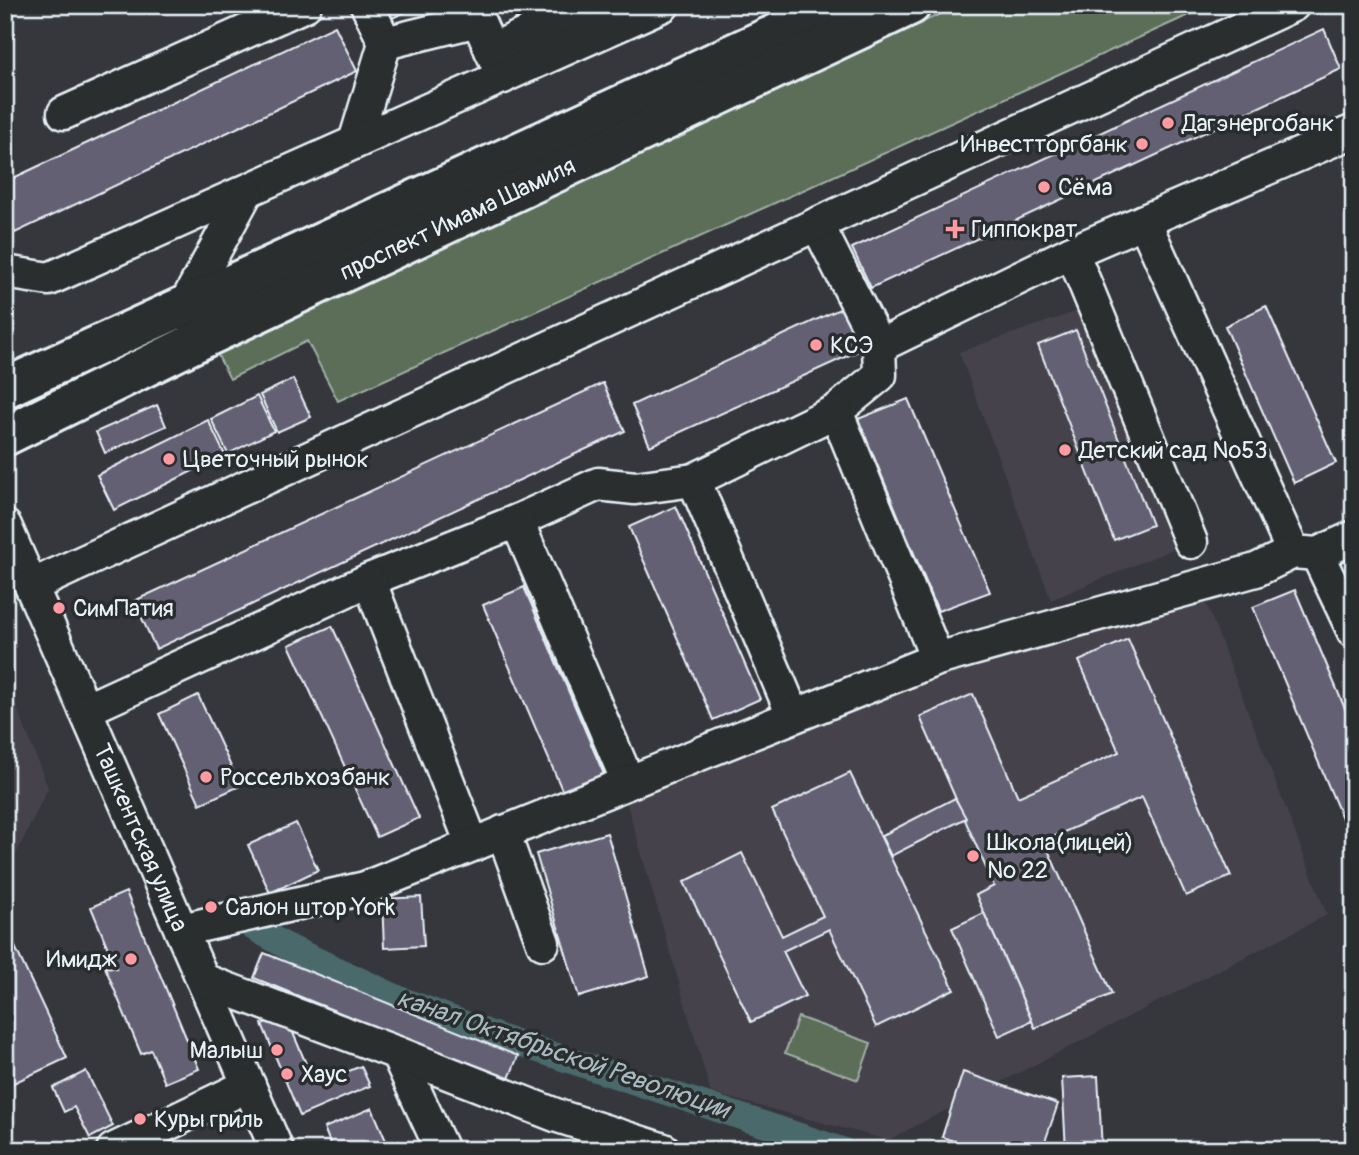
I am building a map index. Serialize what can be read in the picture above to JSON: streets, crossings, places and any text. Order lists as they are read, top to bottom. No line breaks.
{"streets":{"main road":["проспект Имама Шамиля"],"street":["Ташкентская улица"]},"water":["канал Октябрьской Революции"],"places":{"other":["Дагэнергобанк","Инвестторгбанк","Сёма","КСЭ","Детский сад №53","Цветочный рынок","СимПатия","Россельхозбанк","Школа(лицей) № 22","Салон штор York","Имидж","Малыш","Хаус","Куры гриль"],"health":["Гиппократ"]}}
